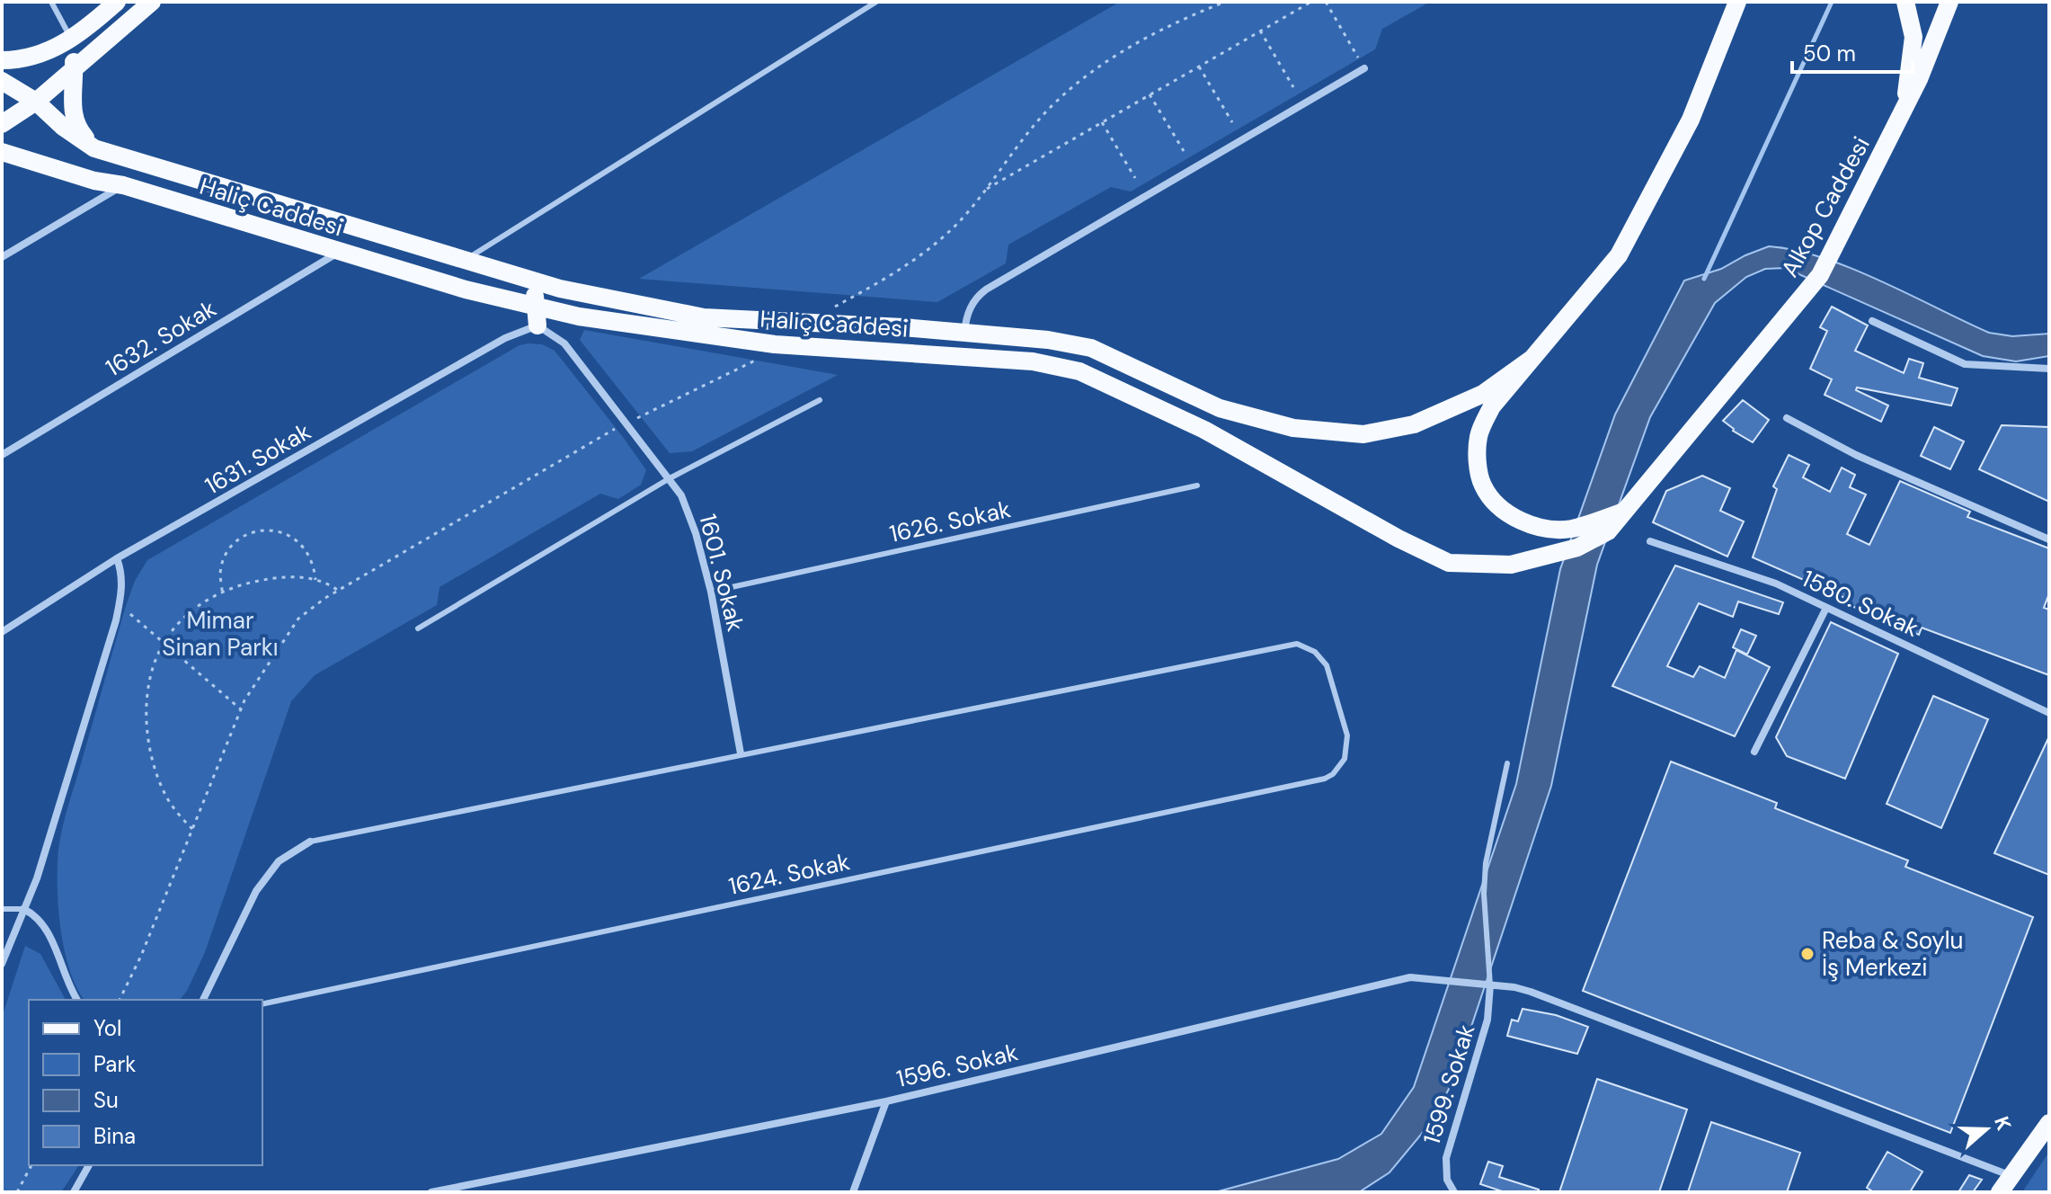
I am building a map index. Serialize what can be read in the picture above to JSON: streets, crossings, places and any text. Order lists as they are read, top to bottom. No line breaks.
{"streets":{"main road":["Haliç Caddesi","Alkop Caddesi"],"street":["1632. Sokak","1631. Sokak","1601. Sokak","1580. Sokak","1596. Sokak","1599. Sokak"],"lane":["1626. Sokak","1624. Sokak"]},"crossings":[["Haliç Caddesi","Alkop Caddesi"],["Haliç Caddesi","1632. Sokak"],["1631. Sokak","1601. Sokak"],["1626. Sokak","1601. Sokak"],["1601. Sokak","1624. Sokak"],["1596. Sokak","1599. Sokak"]],"parks":["Mimar Sinan Parkı"],"places":["Reba & Soylu İş Merkezi"],"legend":["Yol","Park","Su","Bina"],"scale_bar":"50 m","north":"right"}
